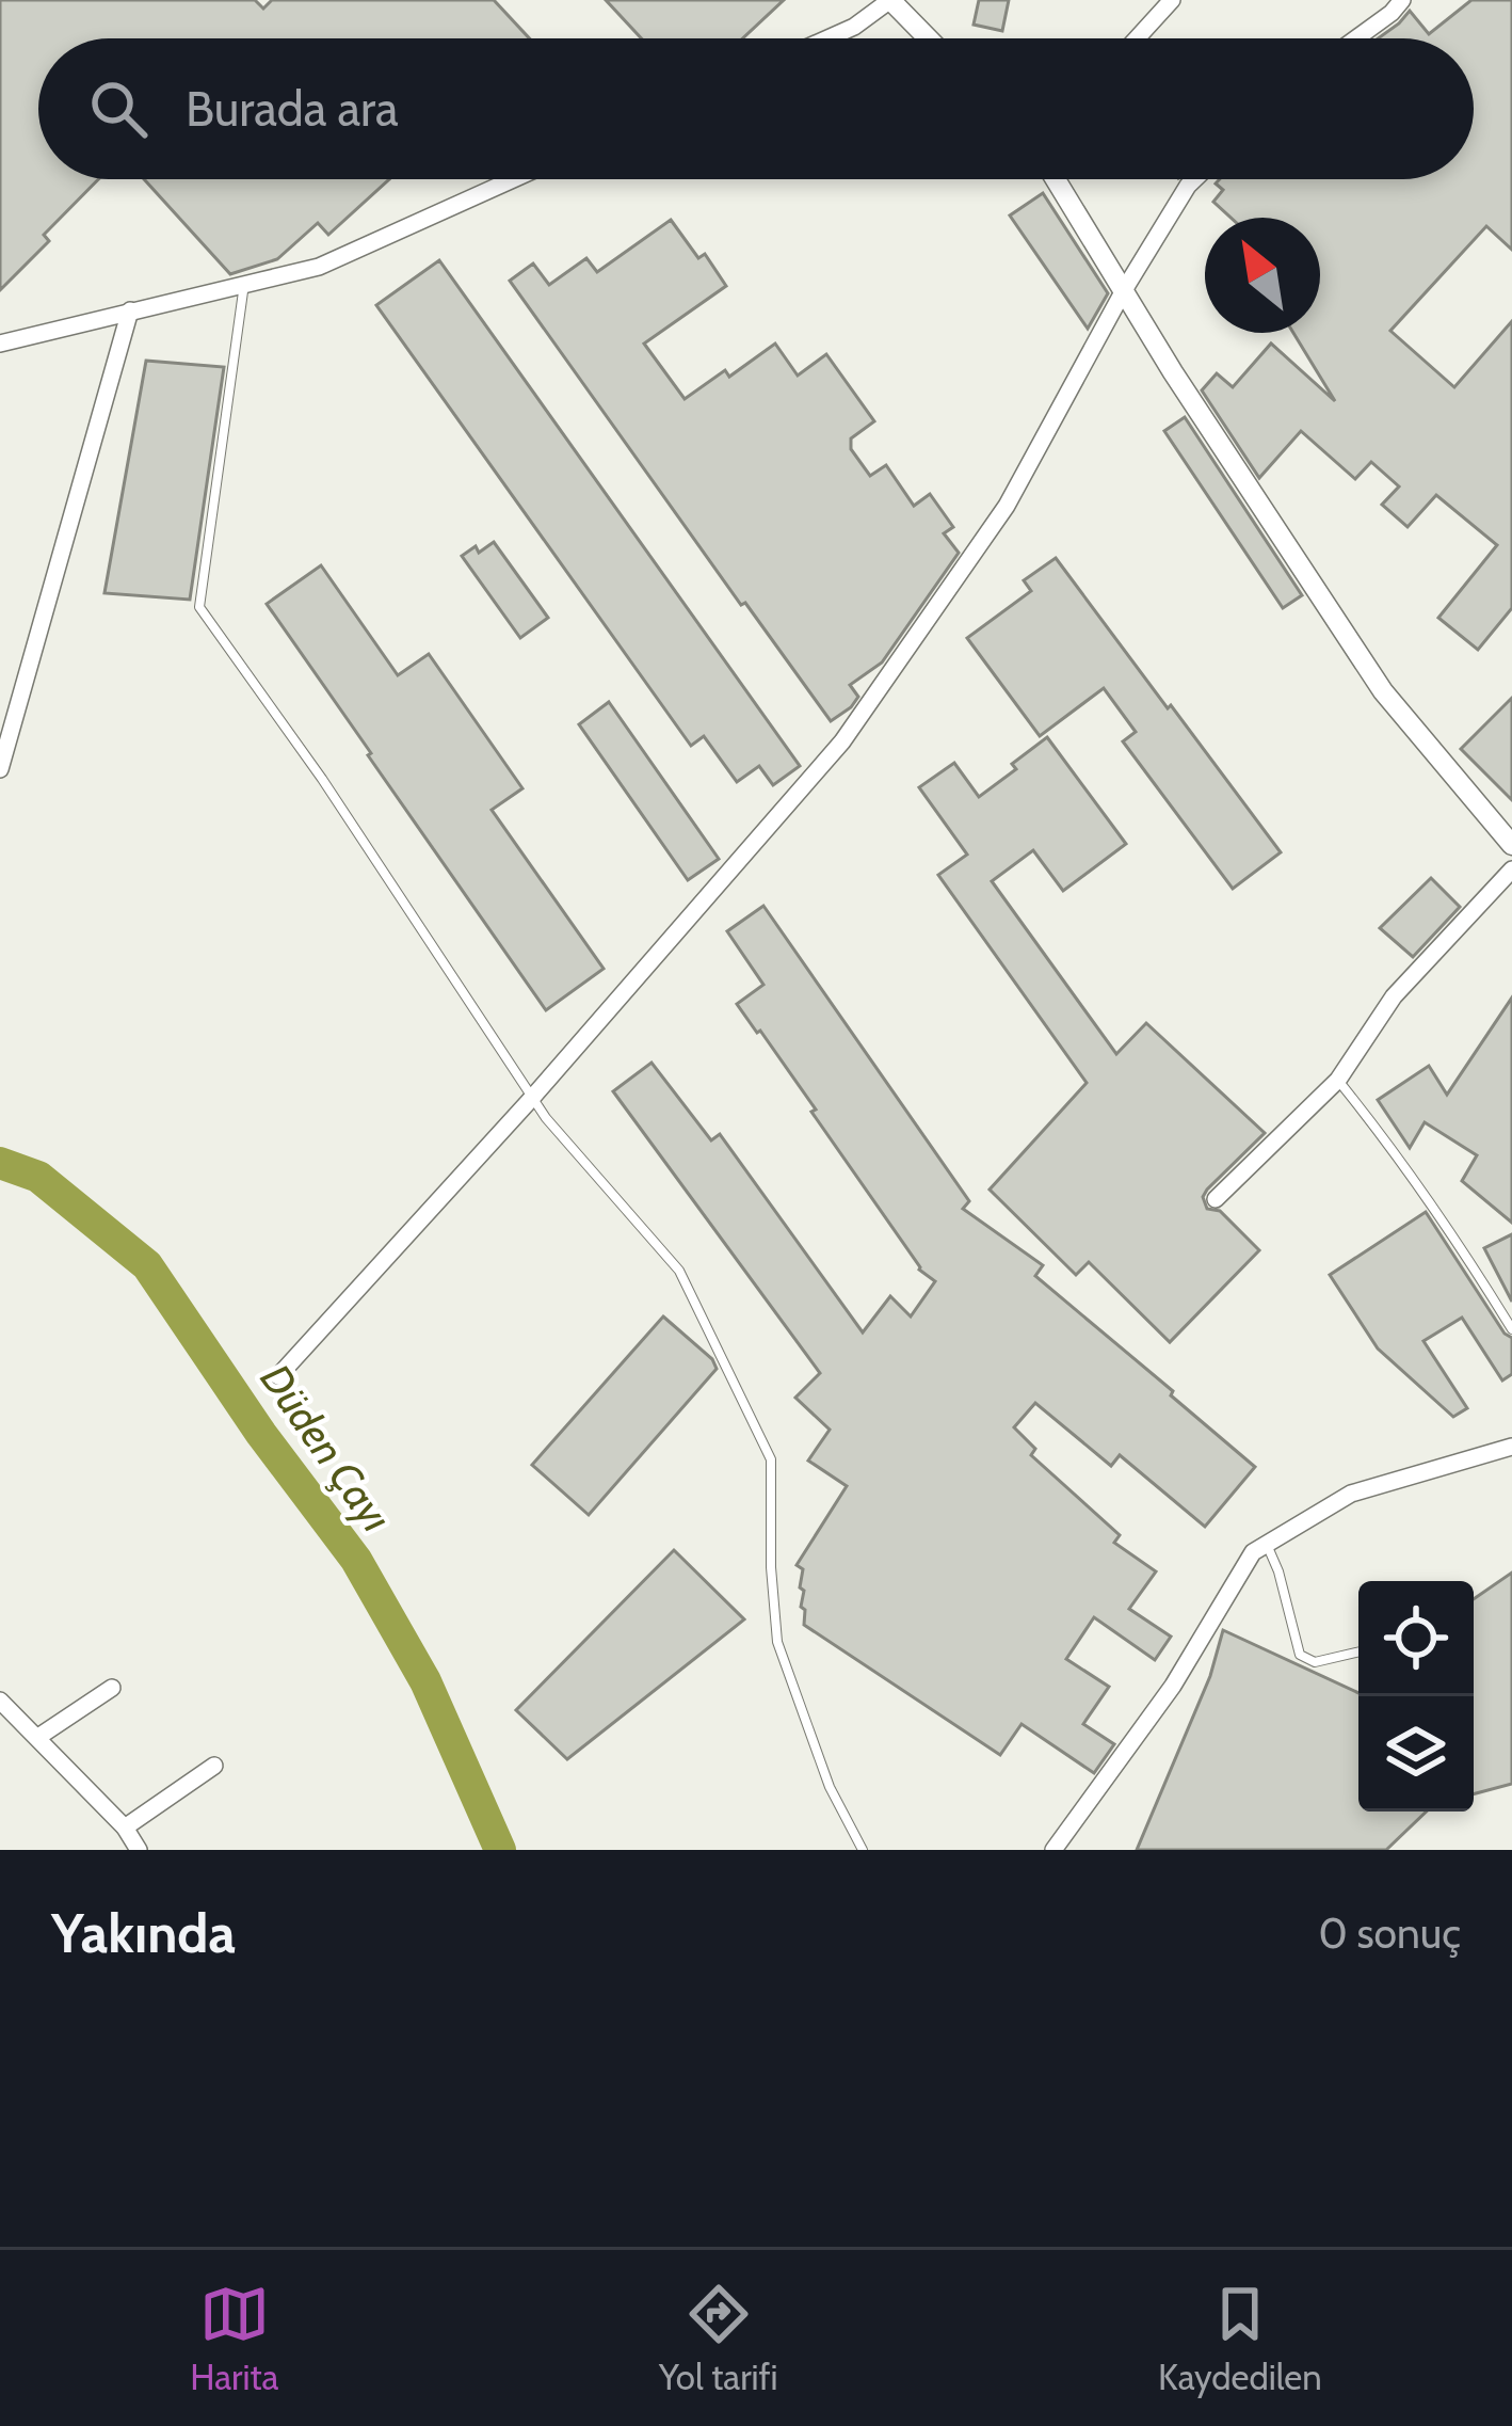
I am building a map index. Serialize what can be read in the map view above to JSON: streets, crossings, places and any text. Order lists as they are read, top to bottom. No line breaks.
{"water":["Düden Çayı"],"north":"top left","page":{"search":"Burada ara","heading":["Yakında","0 sonuç"],"nav":["Harita","Yol tarifi","Kaydedilen"]}}
